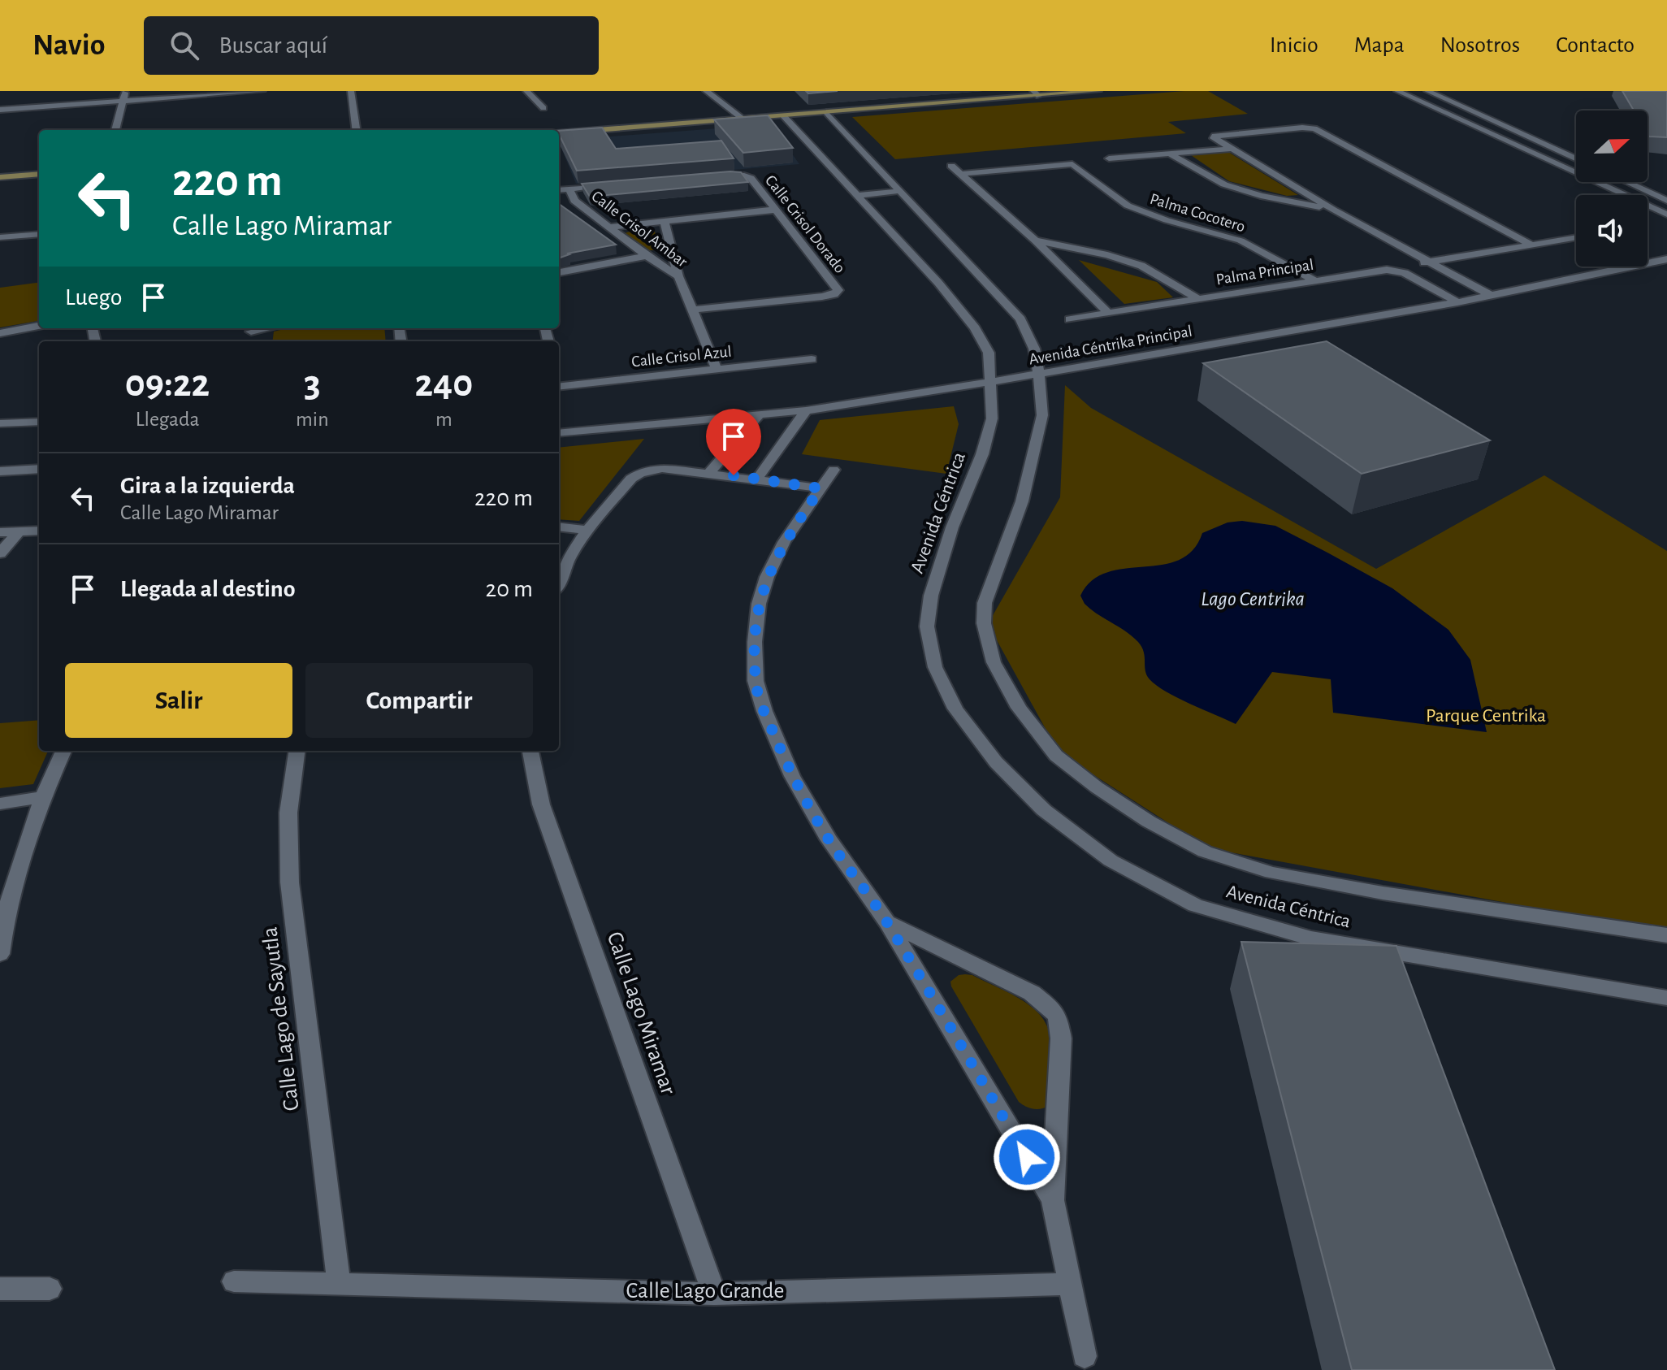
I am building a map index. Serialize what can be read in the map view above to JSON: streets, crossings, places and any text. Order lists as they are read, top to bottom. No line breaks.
{"streets":{"street":["Palma Cocotero","Calle Crisol Dorado","Calle Crisol Ambar","Palma Principal","Avenida Céntrika Principal","Calle Crisol Azul","Avenida Céntrica","Calle Lago Miramar","Calle Lago de Sayutla","Calle Lago Grande"]},"crossings":[["Palma Cocotero","Palma Principal"],["Calle Crisol Dorado","Calle Crisol Ambar"],["Calle Crisol Ambar","Calle Crisol Azul"],["Palma Principal","Avenida Céntrika Principal"],["Avenida Céntrika Principal","Avenida Céntrica"],["Calle Lago Miramar","Calle Lago Grande"],["Calle Lago de Sayutla","Calle Lago Grande"]],"water":["Lago Centrika"],"parks":["Parque Centrika"],"north":"right","page":{"header":"Navio","search":"Buscar aquí","nav":["Inicio","Mapa","Nosotros","Contacto"],"turn":["220 m","Calle Lago Miramar"],"then":"Luego","eta":["09:22","Llegada","3","min","240","m"],"list":[{"name":"Gira a la izquierda","note":"Calle Lago Miramar","value":"220 m"},{"name":"Llegada al destino","value":"20 m"}],"buttons":["Salir","Compartir"]}}
